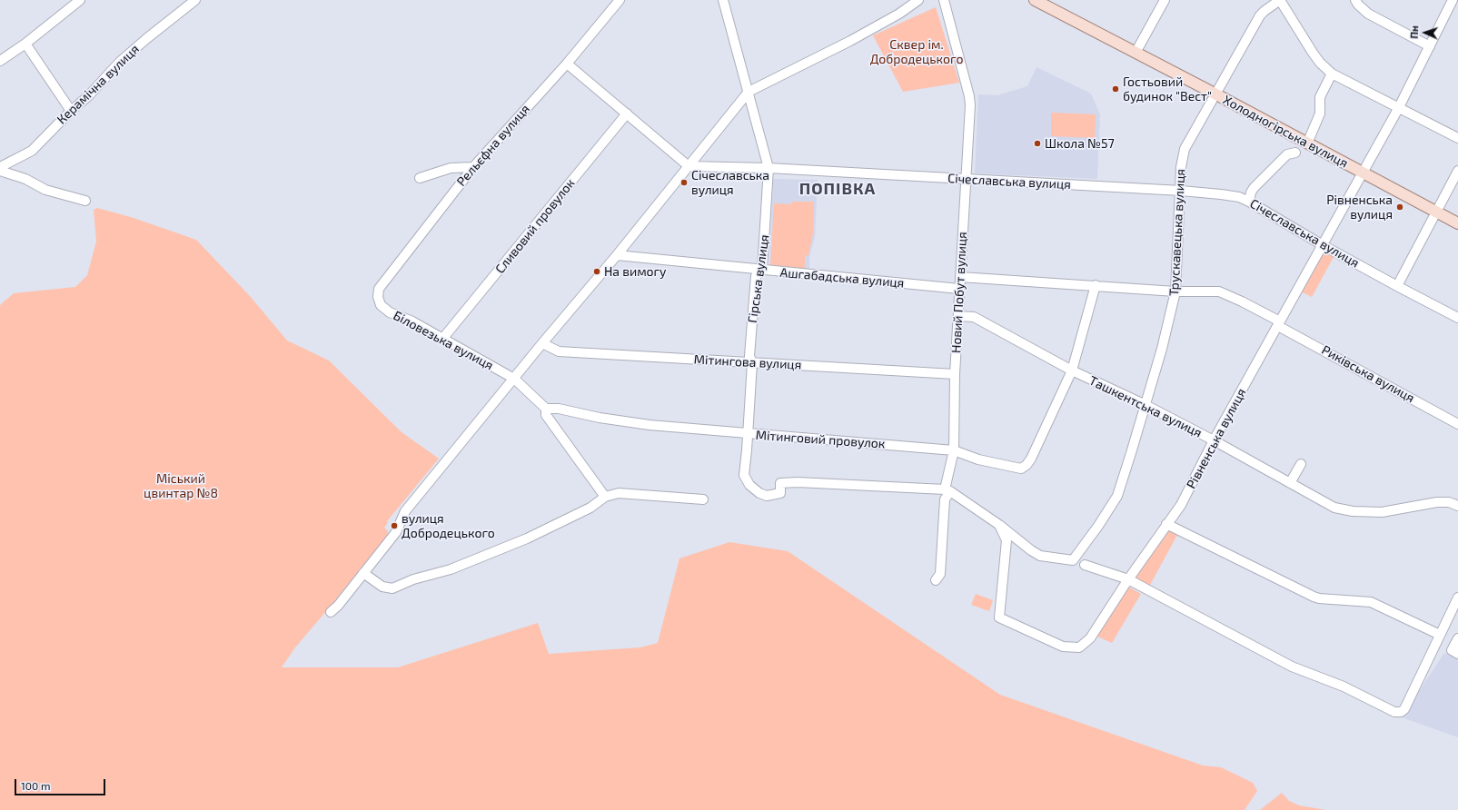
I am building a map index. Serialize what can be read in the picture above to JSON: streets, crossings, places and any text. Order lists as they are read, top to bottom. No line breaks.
{"streets":{"main road":["Холодногірська вулиця"],"street":["Керамічна вулиця","Рельєфна вулиця","Січеславська вулиця","Сливовий провулок","Трускавецька вулиця","Ашгабадська вулиця","Гірська вулиця","Новий Побут вулиця","Біловезька вулиця","Мітингова вулиця","Риківська вулиця","Ташкентська вулиця","Рівненська вулиця","Мітинговий провулок"]},"crossings":[["Холодногірська вулиця","Трускавецька вулиця"],["Холодногірська вулиця","Рівненська вулиця"],["Рельєфна вулиця","Біловезька вулиця"],["Січеславська вулиця","Трускавецька вулиця"],["Січеславська вулиця","Гірська вулиця"],["Січеславська вулиця","Новий Побут вулиця"],["Січеславська вулиця","Рівненська вулиця"],["Сливовий провулок","Біловезька вулиця"],["Трускавецька вулиця","Ташкентська вулиця"],["Трускавецька вулиця","Рівненська вулиця"],["Ашгабадська вулиця","Гірська вулиця"],["Ашгабадська вулиця","Новий Побут вулиця"],["Гірська вулиця","Новий Побут вулиця"],["Гірська вулиця","Мітингова вулиця"],["Гірська вулиця","Мітинговий провулок"],["Новий Побут вулиця","Мітингова вулиця"],["Новий Побут вулиця","Ташкентська вулиця"],["Новий Побут вулиця","Мітинговий провулок"],["Біловезька вулиця","Мітинговий провулок"],["Риківська вулиця","Рівненська вулиця"],["Ташкентська вулиця","Рівненська вулиця"],["Ташкентська вулиця","Мітинговий провулок"]],"districts":["ПОПІВКА"],"parks":["Сквер ім. Добродецького","Міський цвинтар №8"],"places":["Гостьовий будинок \"Вест\"","Школа №57","Січеславська вулиця","Рівненська вулиця","На вимогу","вулиця Добродецького"],"scale_bar":"100 m","north":"left"}
